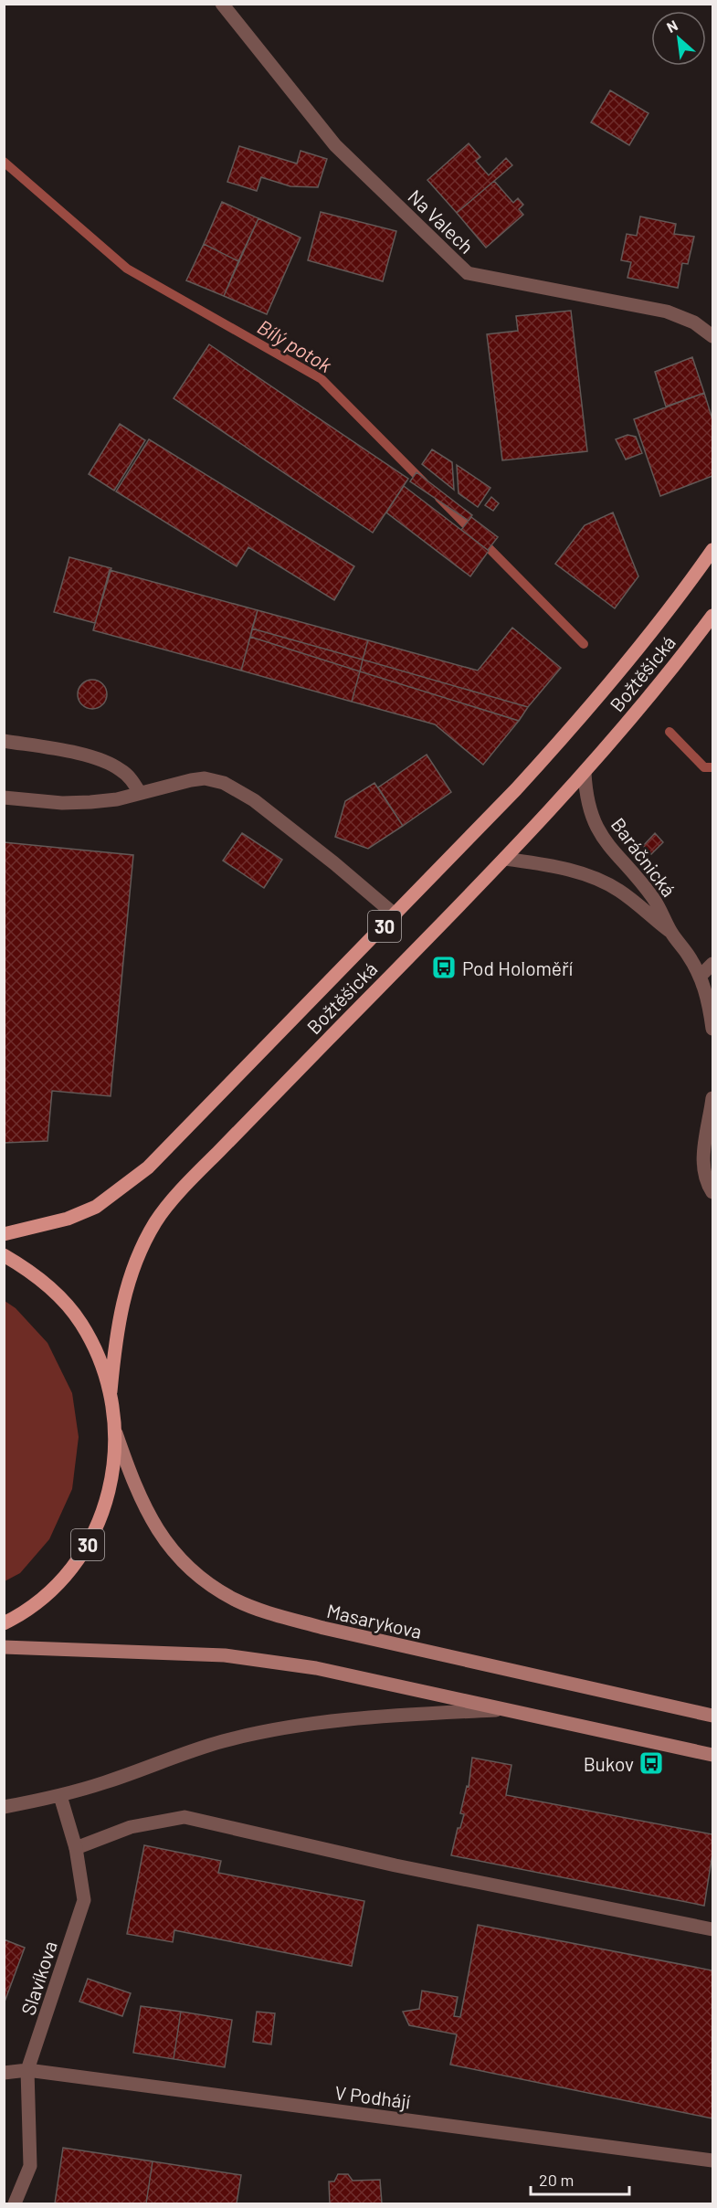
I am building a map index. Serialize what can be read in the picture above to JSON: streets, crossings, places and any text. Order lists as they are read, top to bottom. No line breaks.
{"streets":{"main road":["Božtěšická","30"],"street":["Na Valech","Baráčnická","Masarykova","Slavíkova","V Podhájí"]},"crossings":[["Božtěšická","Baráčnická"],["Božtěšická","30"],["30","Masarykova"],["Slavíkova","V Podhájí"]],"water":["Bílý potok"],"places":{"bus stop":["Pod Holoměří","Bukov"]},"scale_bar":"20 m","north":"top left"}
